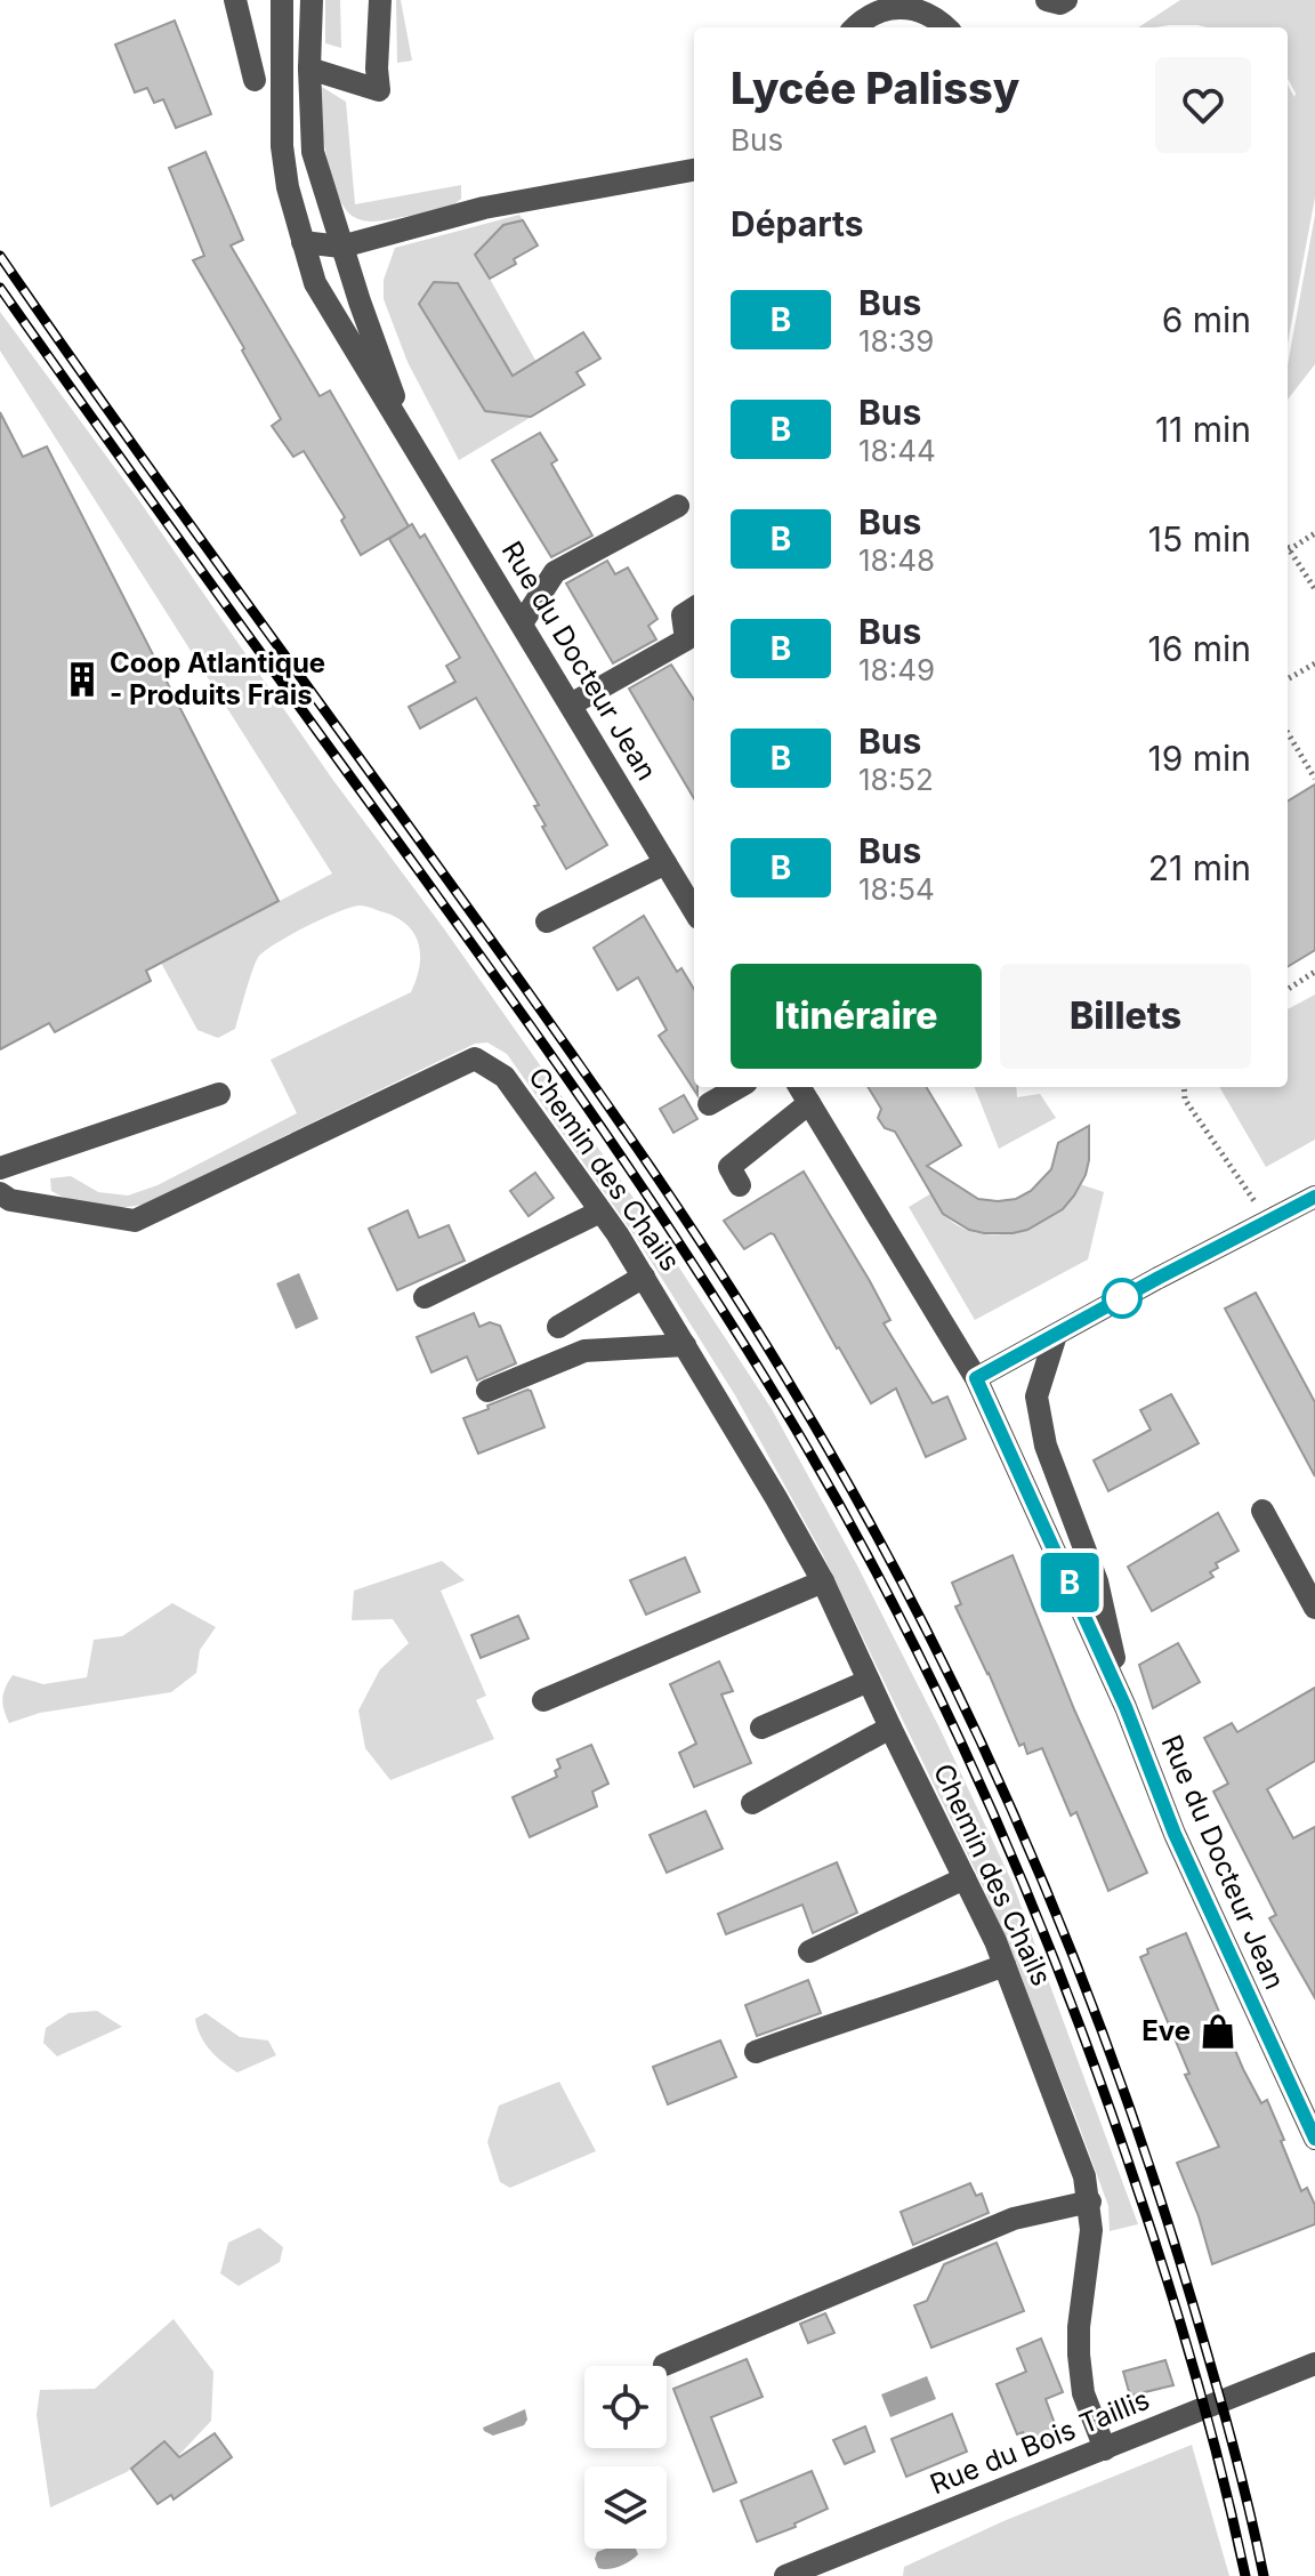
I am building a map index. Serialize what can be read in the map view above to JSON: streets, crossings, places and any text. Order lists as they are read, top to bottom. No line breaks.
{"streets":{"street":["Rue du Docteur Jean","Chemin des Chails","Rue du Bois Taillis"]},"crossings":[["Chemin des Chails","Rue du Bois Taillis"]],"places":{"building":["Coop Atlantique - Produits Frais"],"shop":["Eve"]},"lines":["bus line B"],"page":{"on_map":"B","heading":[["Lycée Palissy","Bus"],"Départs"],"list":[{"mark":"B","name":"Bus","note":"18:39","value":"6 min"},{"mark":"B","name":"Bus","note":"18:44","value":"11 min"},{"mark":"B","name":"Bus","note":"18:48","value":"15 min"},{"mark":"B","name":"Bus","note":"18:49","value":"16 min"},{"mark":"B","name":"Bus","note":"18:52","value":"19 min"},{"mark":"B","name":"Bus","note":"18:54","value":"21 min"}],"buttons":["Itinéraire","Billets"]}}
